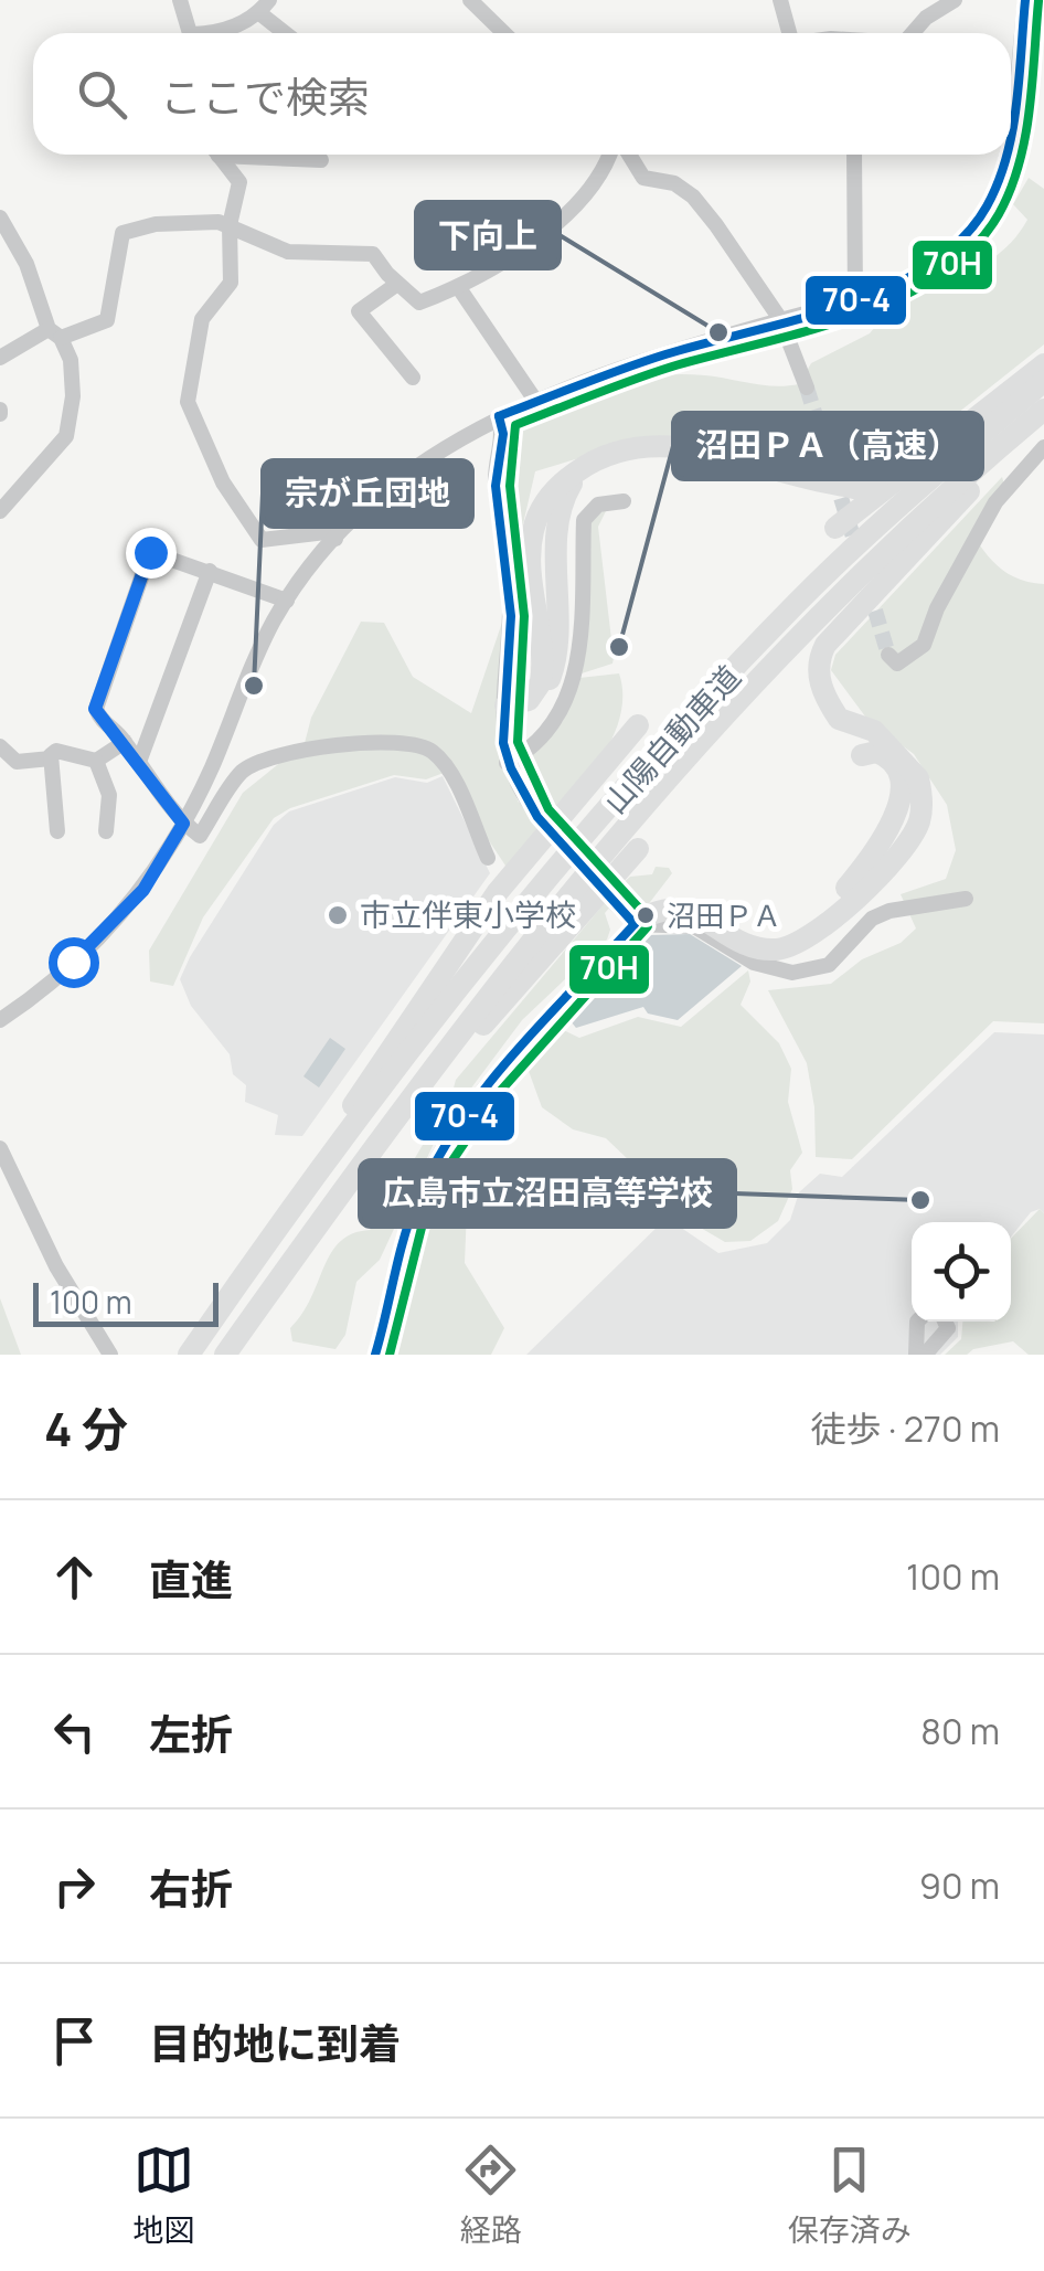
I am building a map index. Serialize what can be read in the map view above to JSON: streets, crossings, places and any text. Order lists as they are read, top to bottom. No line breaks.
{"streets":{"highway":["山陽自動車道"]},"places":["下向上","沼田ＰＡ（高速）","宗が丘団地","市立伴東小学校","沼田ＰＡ","広島市立沼田高等学校"],"lines":["transit line 70-4","transit line 70H"],"scale_bar":"100 m","page":{"search":"ここで検索","scale":"100 m","heading":["4 分","徒歩 · 270 m"],"list":[["直進","100 m"],["左折","80 m"],["右折","90 m"],"目的地に到着"],"nav":["地図","経路","保存済み"]}}
